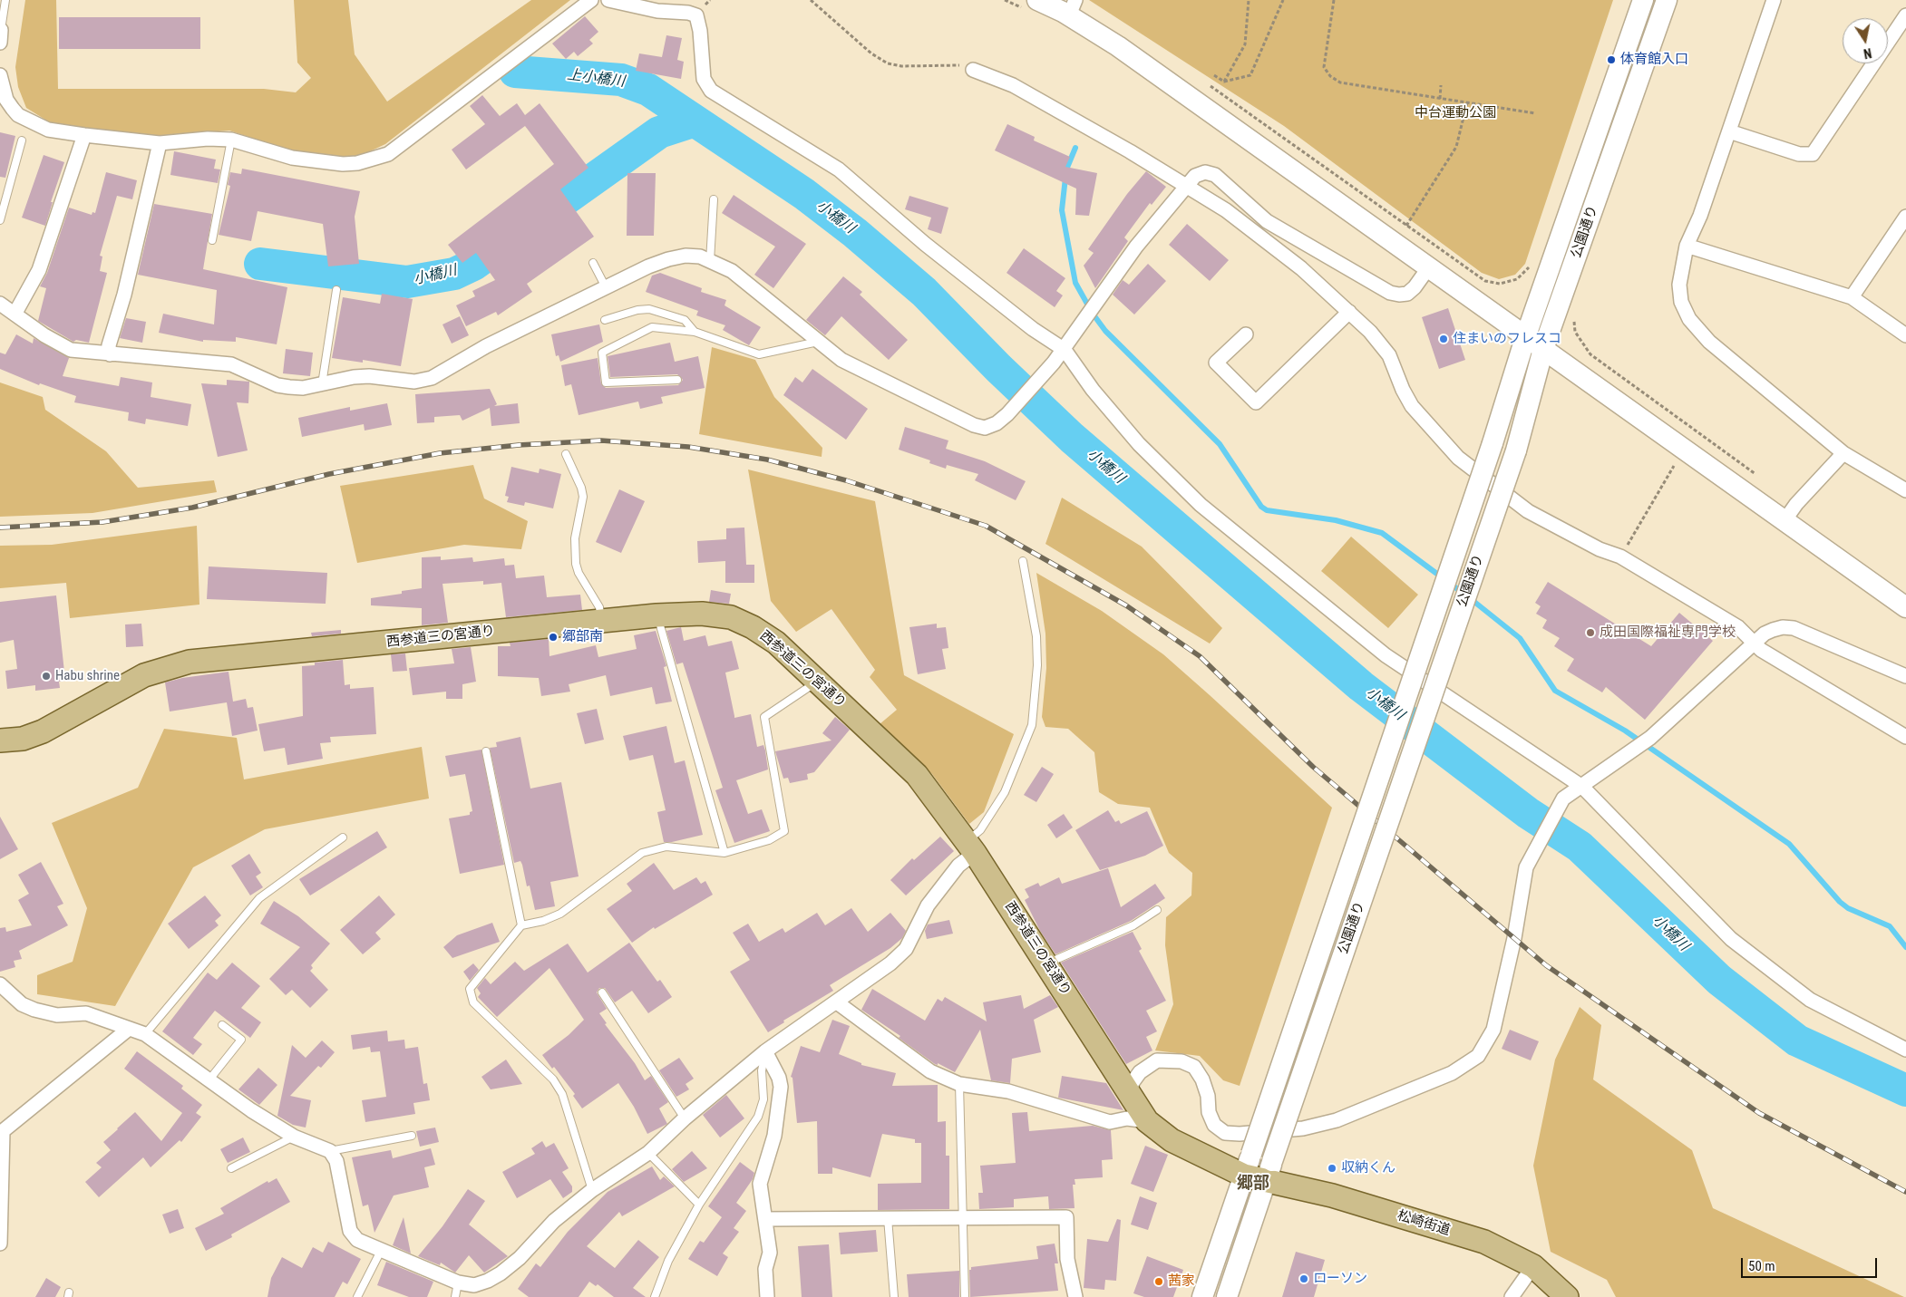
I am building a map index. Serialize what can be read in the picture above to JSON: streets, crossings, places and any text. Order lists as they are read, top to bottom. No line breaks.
{"streets":{"main road":["西参道三の宮通り","松崎街道"],"street":["公園通り"]},"crossings":[["公園通り","西参道三の宮通り"],["公園通り","松崎街道"],["西参道三の宮通り","松崎街道"]],"districts":["郷部"],"water":["上小橋川","小橋川"],"parks":["中台運動公園"],"places":["体育館入口","住まいのフレスコ","成田国際福祉専門学校","郷部南","Habu shrine","収納くん","ローソン","茜家"],"scale_bar":"50 m","north":"bottom"}
